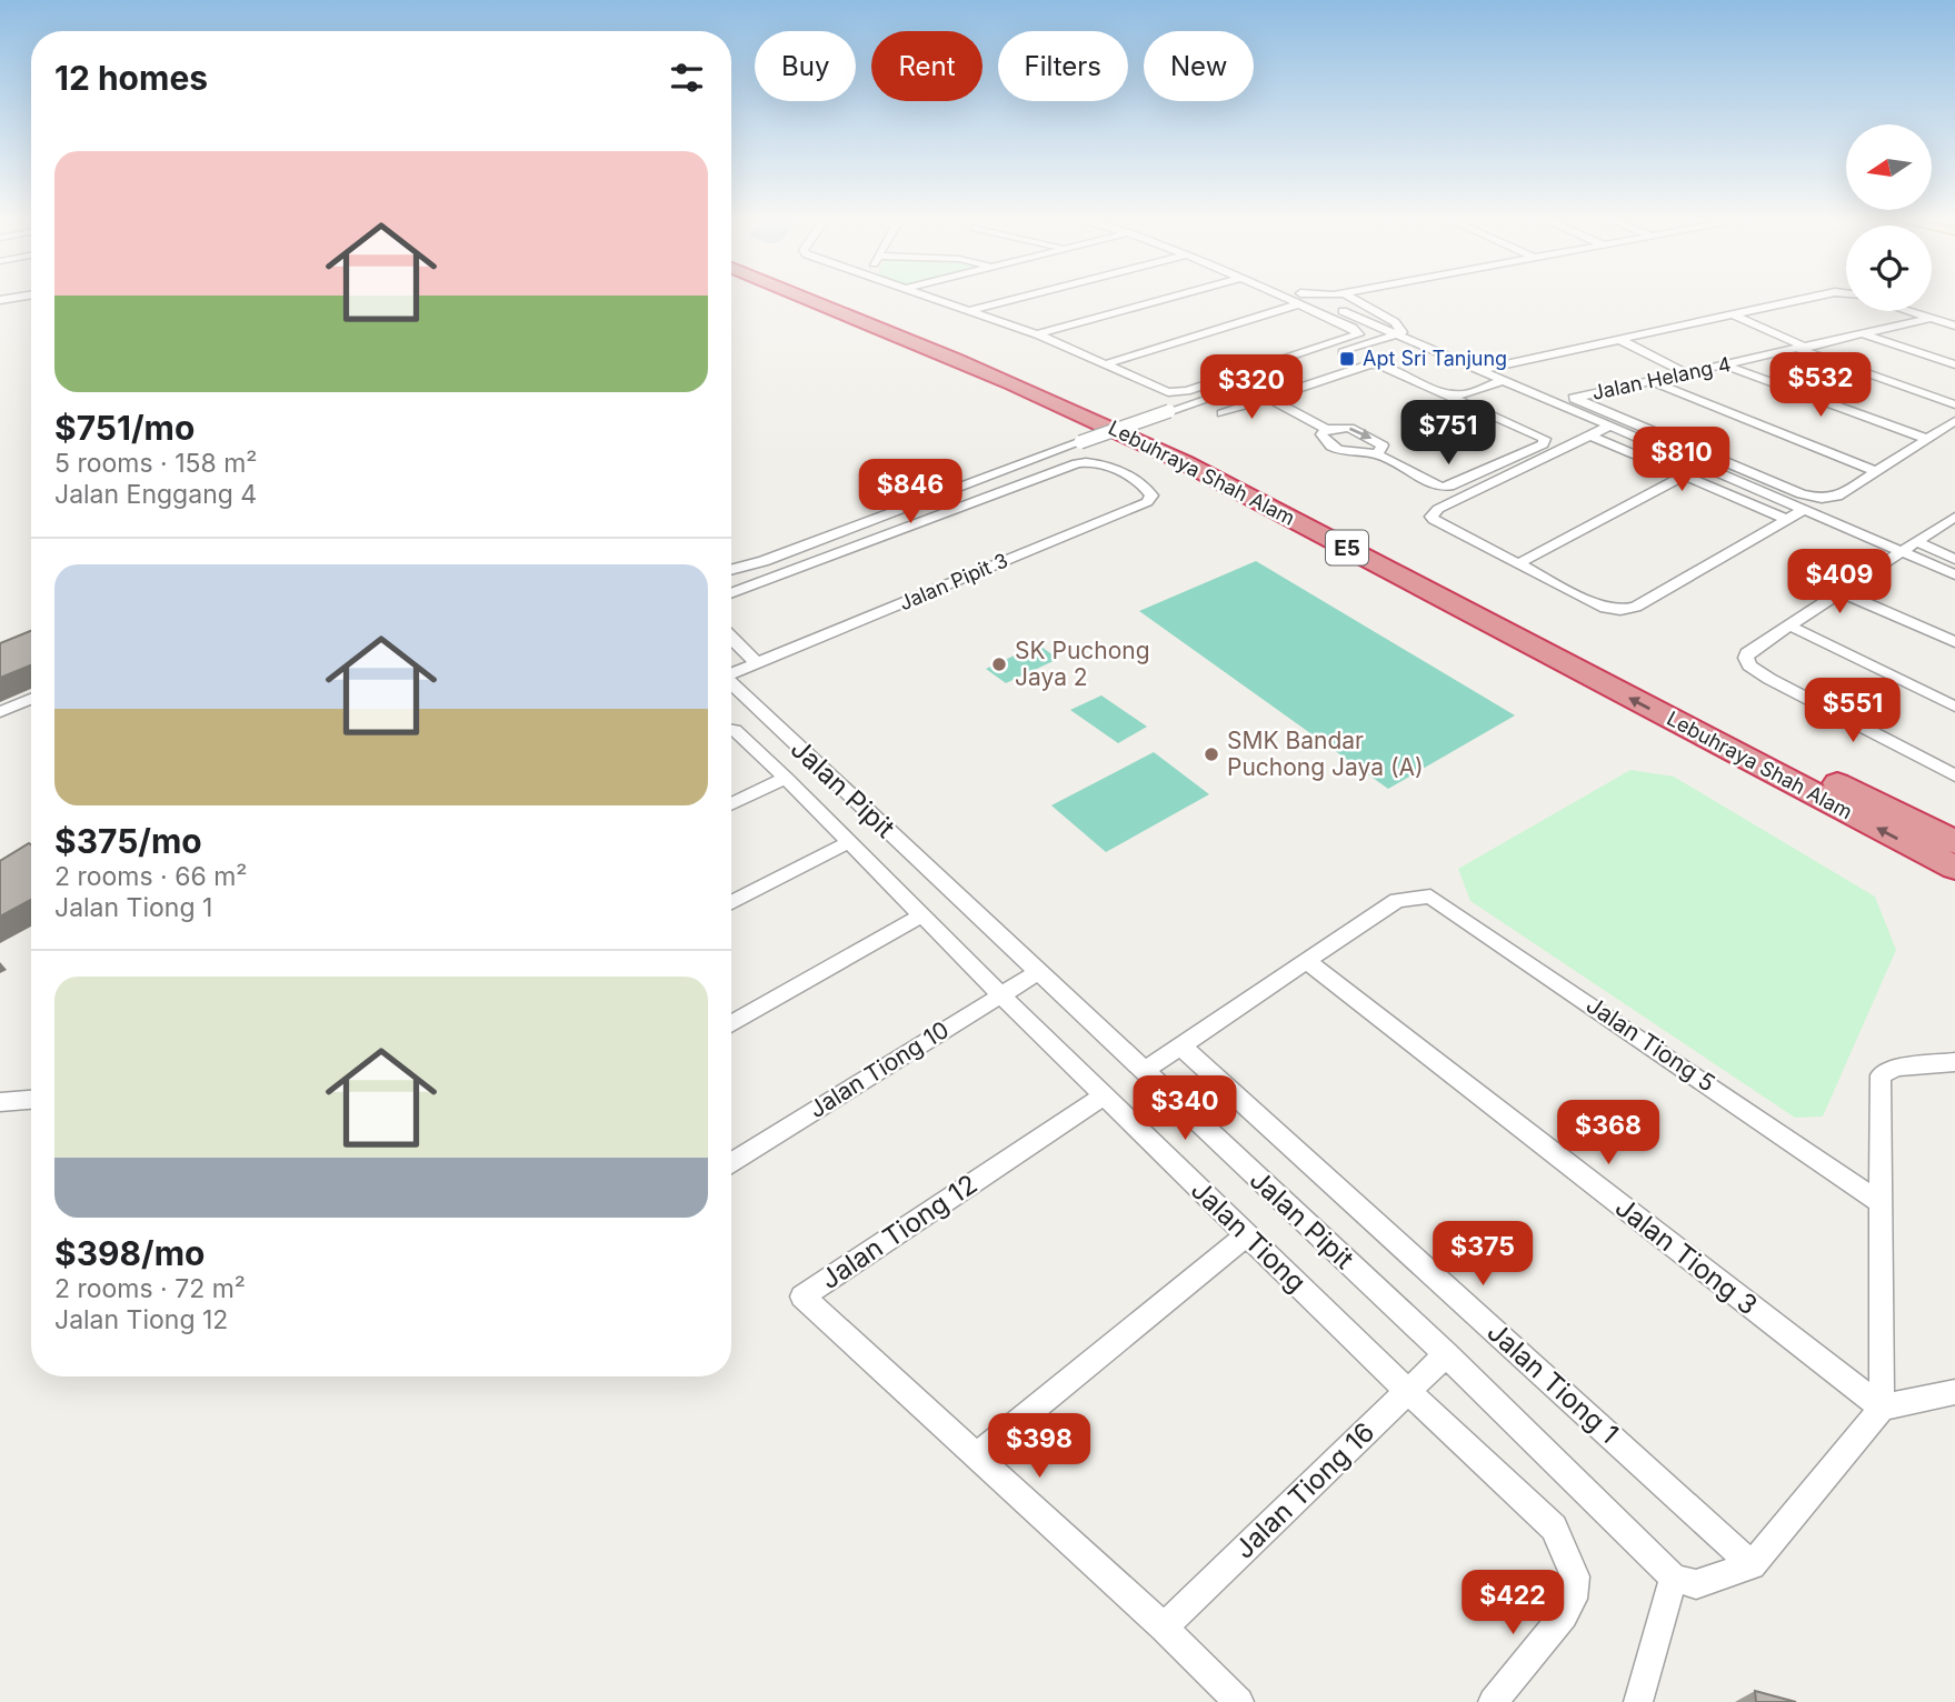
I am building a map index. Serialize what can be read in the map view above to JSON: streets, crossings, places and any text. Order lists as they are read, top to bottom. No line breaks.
{"streets":{"highway":["Lebuhraya Shah Alam","E5"],"street":["Jalan Helang 4","Jalan Pipit 3","Jalan Pipit","Jalan Tiong 5","Jalan Tiong 10","Jalan Tiong 12","Jalan Tiong","Jalan Tiong 3","Jalan Tiong 1","Jalan Tiong 16"]},"crossings":[["Jalan Pipit","Jalan Tiong 10"],["Jalan Pipit","Jalan Tiong 16"],["Jalan Tiong 5","Jalan Tiong 3"],["Jalan Tiong 10","Jalan Tiong"],["Jalan Tiong 12","Jalan Tiong"],["Jalan Tiong 12","Jalan Tiong 16"],["Jalan Tiong","Jalan Tiong 16"]],"places":{"transit":["Apt Sri Tanjung"],"other":["SK Puchong Jaya 2","SMK Bandar Puchong Jaya (A)"]},"north":"left","page":{"chip":["Buy","Rent","Filters","New"],"heading":"12 homes","list":[{"name":"$751/mo","note":"5 rooms · 158 m² · Jalan Enggang 4"},{"name":"$375/mo","note":"2 rooms · 66 m² · Jalan Tiong 1"},{"name":"$398/mo","note":"2 rooms · 72 m² · Jalan Tiong 12"}],"price":["$532","$320","$751","$810","$846","$409","$551","$340","$368","$375","$398","$422"]}}
